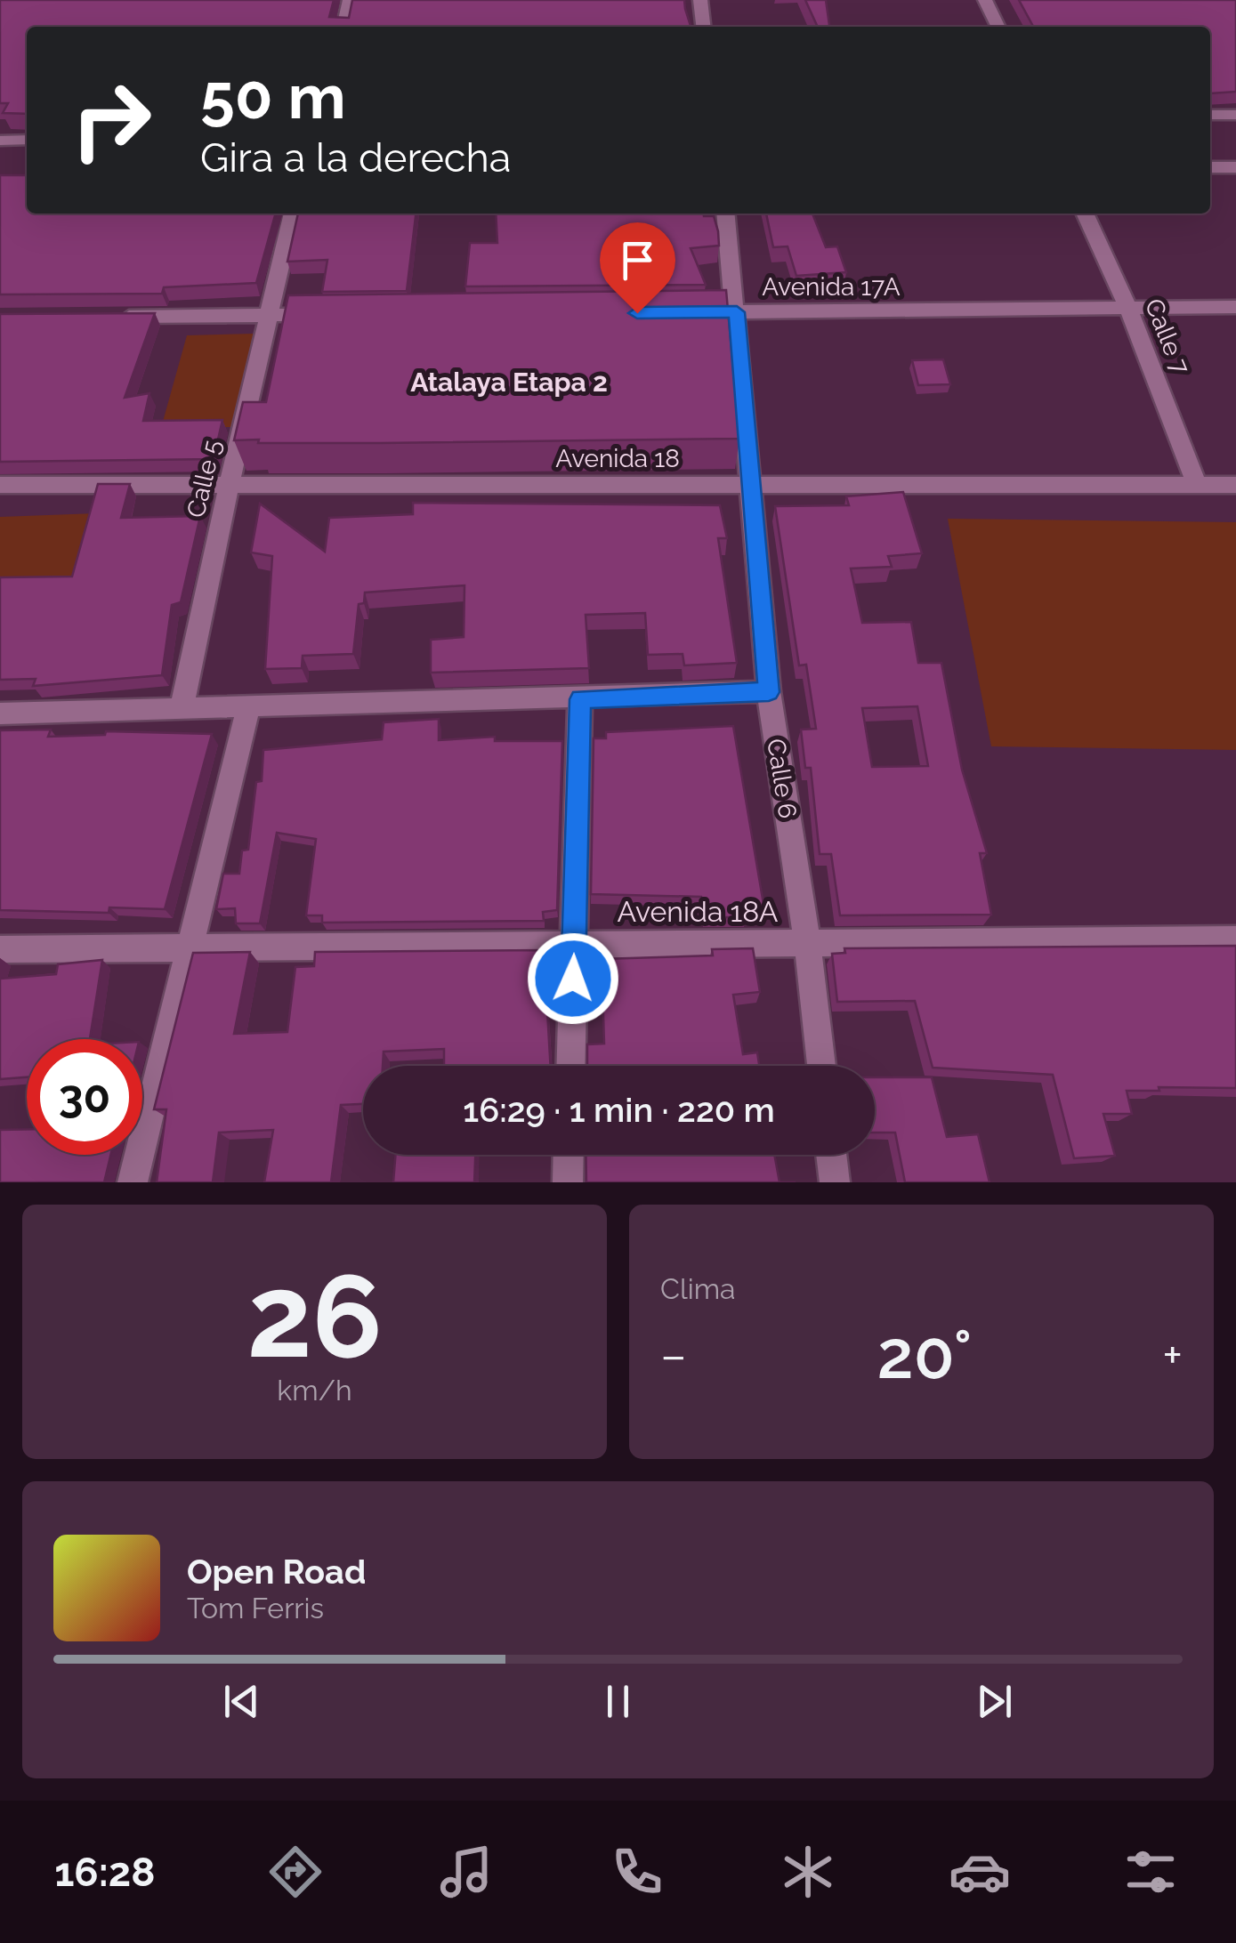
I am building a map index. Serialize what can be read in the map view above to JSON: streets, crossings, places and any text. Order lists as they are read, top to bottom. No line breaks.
{"streets":{"street":["Avenida 17A","Calle 7","Avenida 18","Calle 5","Calle 6","Avenida 18A"]},"crossings":[["Avenida 17A","Calle 7"],["Avenida 17A","Calle 6"],["Calle 7","Avenida 18"],["Avenida 18","Calle 5"],["Avenida 18","Calle 6"],["Calle 6","Avenida 18A"]],"districts":["Atalaya Etapa 2"],"page":{"turn":["50 m","Gira a la derecha"],"limit":"30","trip":"16:29 · 1 min · 220 m","tile":[["26","km/h"],"Clima"],"heat":["−","20°","+"],"song":["Open Road","Tom Ferris"],"tabs":"16:28"}}
